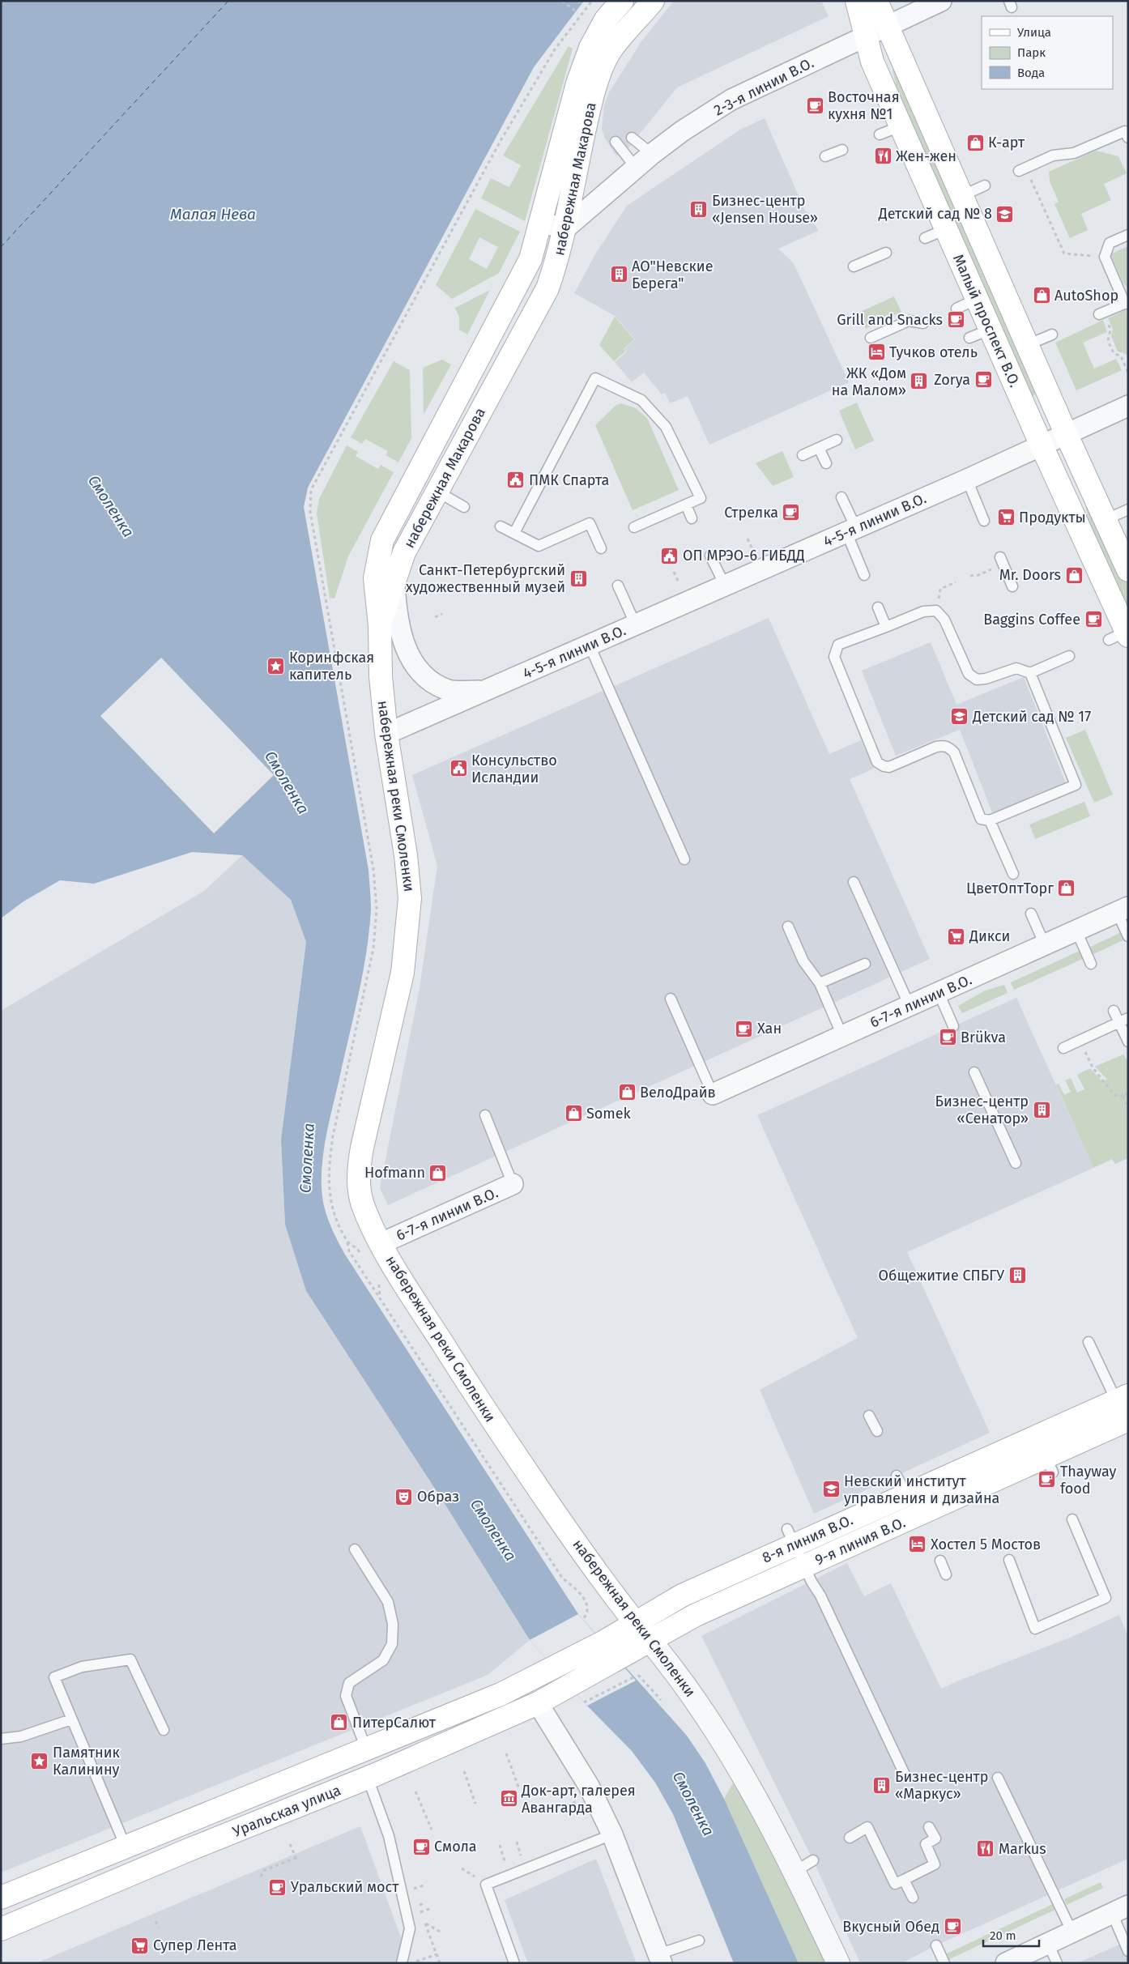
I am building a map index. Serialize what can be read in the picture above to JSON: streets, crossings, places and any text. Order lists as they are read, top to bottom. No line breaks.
{"streets":{"main road":["набережная Макарова","Малый проспект В.О.","набережная реки Смоленки","8-я линия В.О.","9-я линия В.О.","Уральская улица"],"street":["2-3-я линии В.О.","4-5-я линии В.О.","6-7-я линии В.О."]},"crossings":[["2-3-я линии В.О.","набережная Макарова"],["2-3-я линии В.О.","Малый проспект В.О."],["набережная Макарова","4-5-я линии В.О."],["набережная Макарова","набережная реки Смоленки"],["Малый проспект В.О.","4-5-я линии В.О."],["4-5-я линии В.О.","набережная реки Смоленки"],["набережная реки Смоленки","6-7-я линии В.О."],["набережная реки Смоленки","8-я линия В.О."],["набережная реки Смоленки","9-я линия В.О."],["8-я линия В.О.","9-я линия В.О."],["8-я линия В.О.","Уральская улица"],["9-я линия В.О.","Уральская улица"]],"water":["Малая Нева","Смоленка"],"places":{"cafe":["Восточная кухня №1","Grill and Snacks","Zorya","Стрелка","Baggins Coffee","Хан","Brükva","Thayway food","Смола","Уральский мост","Вкусный Обед"],"shop":["К-арт","AutoShop","Mr. Doors","ЦветОптТорг","ВелоДрайв","Somek","Hofmann","ПитерСалют"],"restaurant":["Жен-жен","Markus"],"building":["Бизнес-центр «Jensen House»","АО\"Невские Берега\"","ЖК «Дом на Малом»","Санкт-Петербургский художественный музей","Бизнес-центр «Сенатор»","Общежитие СПБГУ","Бизнес-центр «Маркус»"],"school or university":["Детский сад № 8","Детский сад № 17","Невский институт управления и дизайна"],"hotel":["Тучков отель","Хостел 5 Мостов"],"public building":["ПМК Спарта","ОП МРЭО-6 ГИБДД","Консульство Исландии"],"supermarket":["Продукты","Дикси","Супер Лента"],"place":["Коринфская капитель","Памятник Калинину"],"theatre":["Образ"],"museum":["Док-арт, галерея Авангарда"]},"legend":["Улица","Парк","Вода"],"scale_bar":"20 m"}
